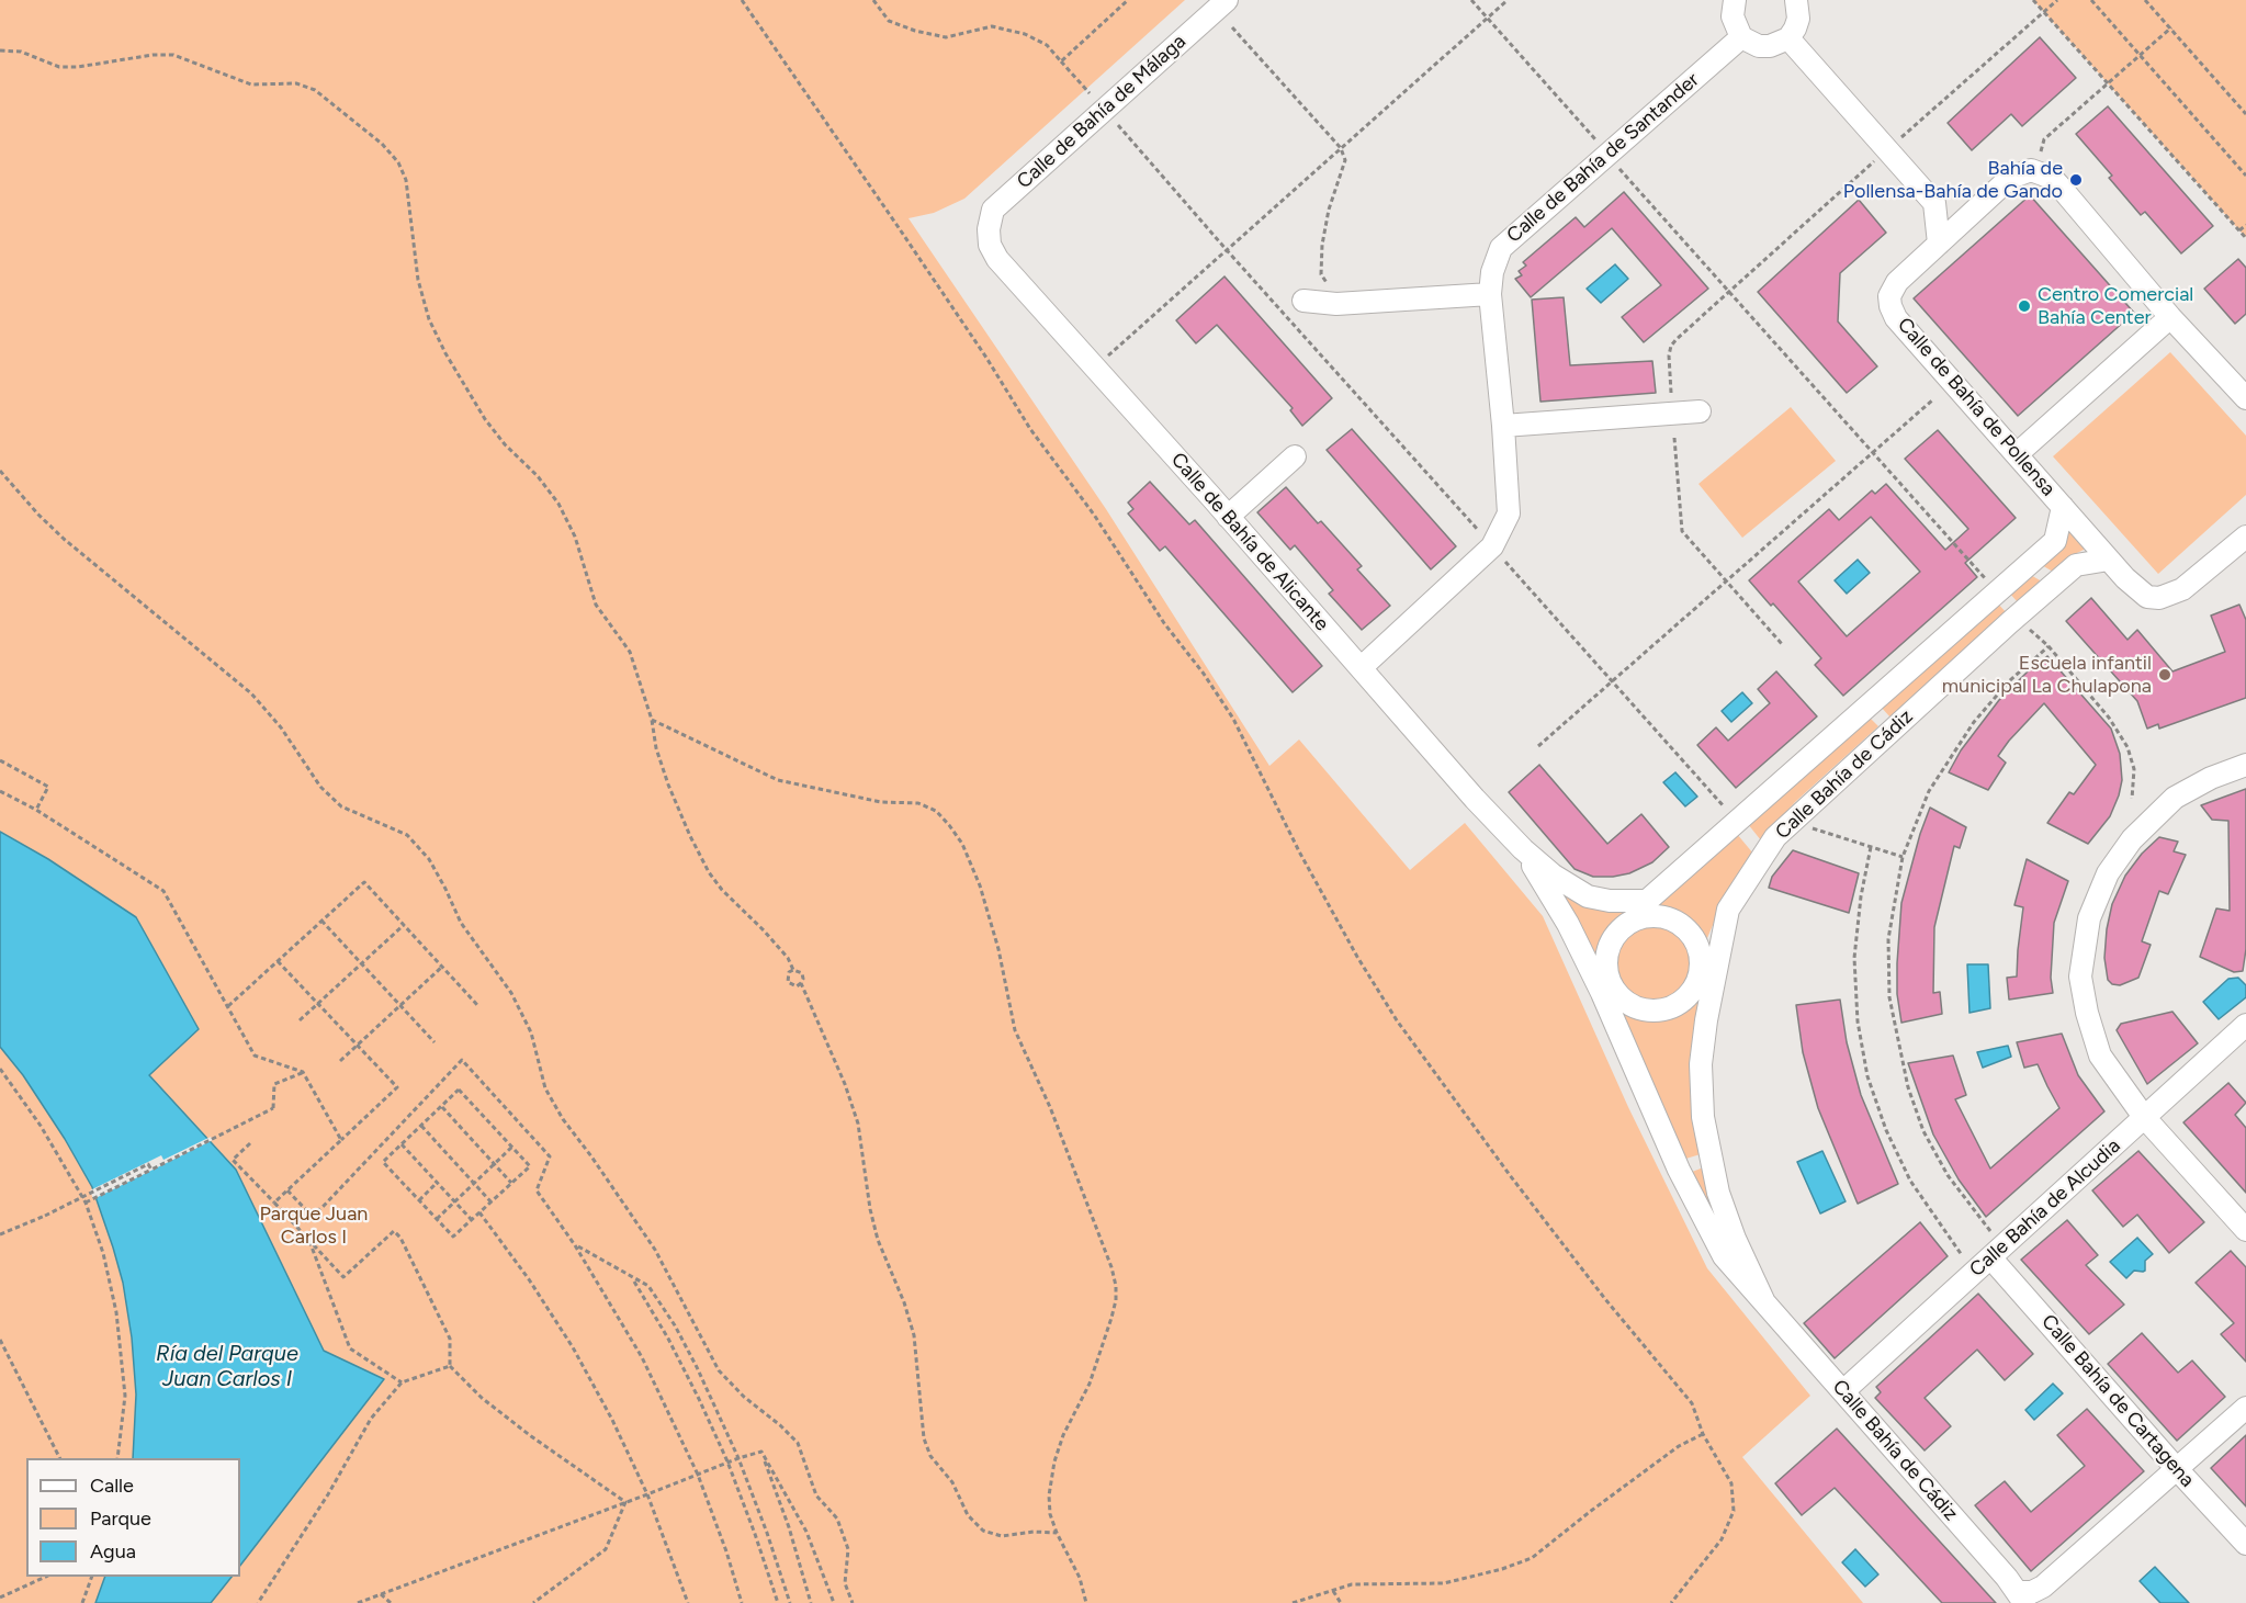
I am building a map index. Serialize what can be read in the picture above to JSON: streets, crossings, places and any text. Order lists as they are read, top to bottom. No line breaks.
{"streets":{"street":["Calle de Bahía de Málaga","Calle de Bahía de Santander","Calle de Bahía de Pollensa","Calle de Bahía de Alicante","Calle Bahía de Cádiz","Calle Bahía de Alcudia","Calle Bahía de Cartagena"]},"crossings":[["Calle de Bahía de Málaga","Calle de Bahía de Alicante"],["Calle de Bahía de Santander","Calle de Bahía de Alicante"],["Calle de Bahía de Pollensa","Calle Bahía de Cádiz"],["Calle de Bahía de Alicante","Calle Bahía de Cádiz"],["Calle Bahía de Cádiz","Calle Bahía de Alcudia"],["Calle Bahía de Alcudia","Calle Bahía de Cartagena"]],"water":["Ría del Parque Juan Carlos I"],"parks":["Parque Juan Carlos I"],"places":["Bahía de Pollensa-Bahía de Gando","Centro Comercial Bahía Center","Escuela infantil municipal La Chulapona"],"legend":["Calle","Parque","Agua"]}
